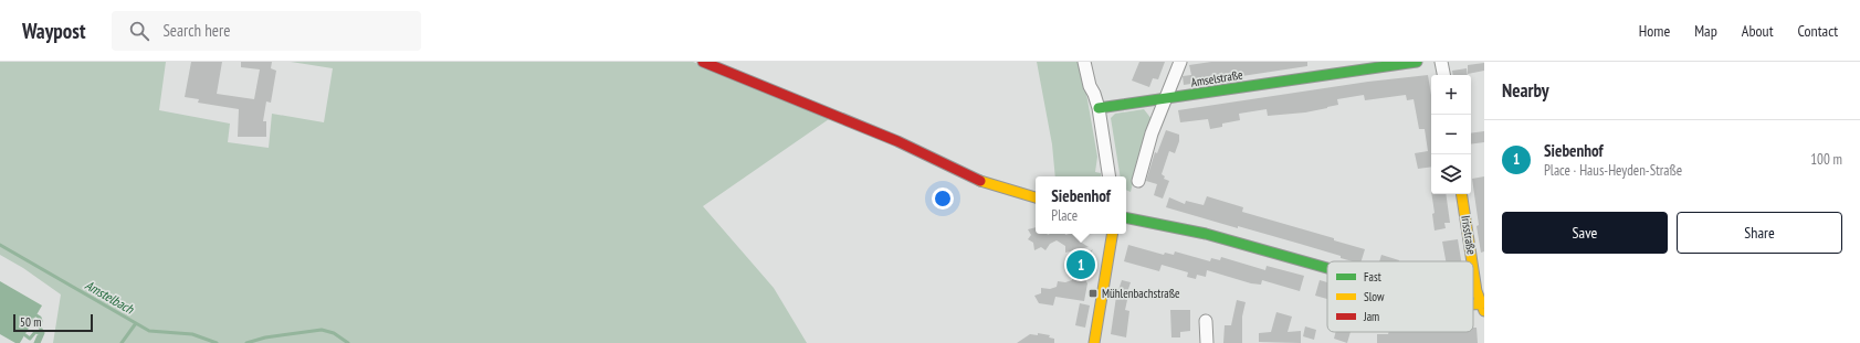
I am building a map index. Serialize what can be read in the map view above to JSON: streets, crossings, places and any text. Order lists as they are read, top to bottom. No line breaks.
{"streets":{"street":["Amselstraße","Irisstraße"]},"water":["Amstelbach"],"places":{"transit":["Mühlenbachstraße"]},"legend":["Fast","Slow","Jam"],"scale_bar":"50 m","page":{"header":"Waypost","search":"Search here","nav":["Home","Map","About","Contact"],"heading":"Nearby","map_buttons":["+","−"],"list":[{"mark":"1","name":"Siebenhof","note":"Place · Haus-Heyden-Straße","value":"100 m"}],"popup":["Siebenhof","Place"],"buttons":["Save","Share"],"pins":"1","scale":"50 m"}}
